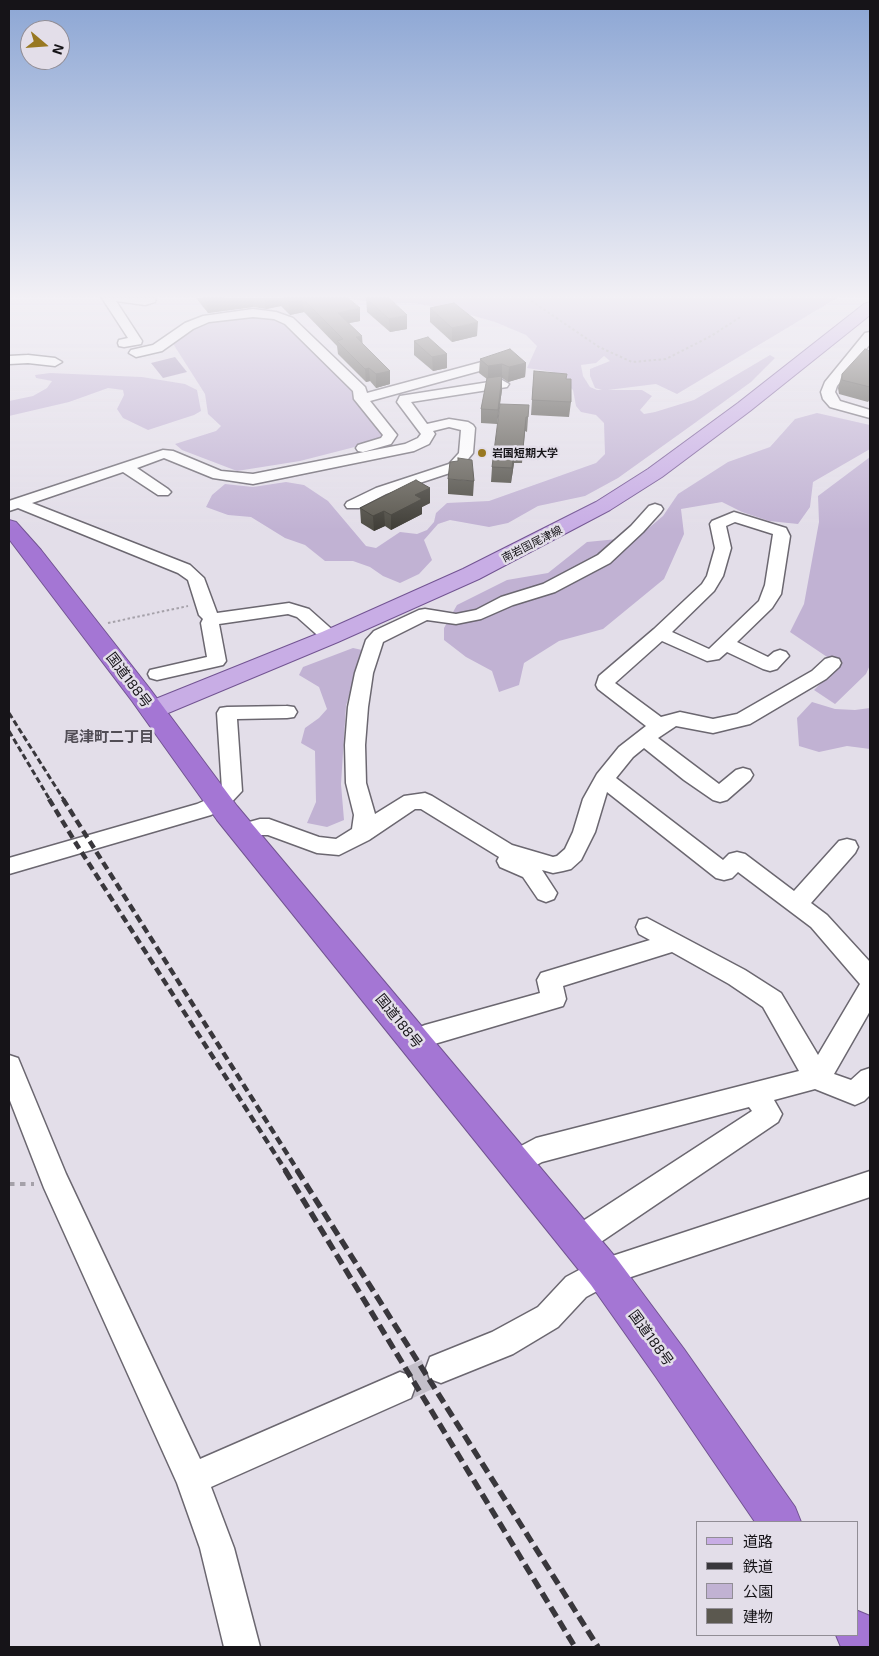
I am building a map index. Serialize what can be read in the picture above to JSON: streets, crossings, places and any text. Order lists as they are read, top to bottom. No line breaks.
{"streets":{"highway":["国道188号"],"main road":["南岩国尾津線"]},"crossings":[["南岩国尾津線","国道188号"]],"districts":["尾津町二丁目"],"places":["岩国短期大学"],"legend":["道路","鉄道","公園","建物"],"north":"right"}
